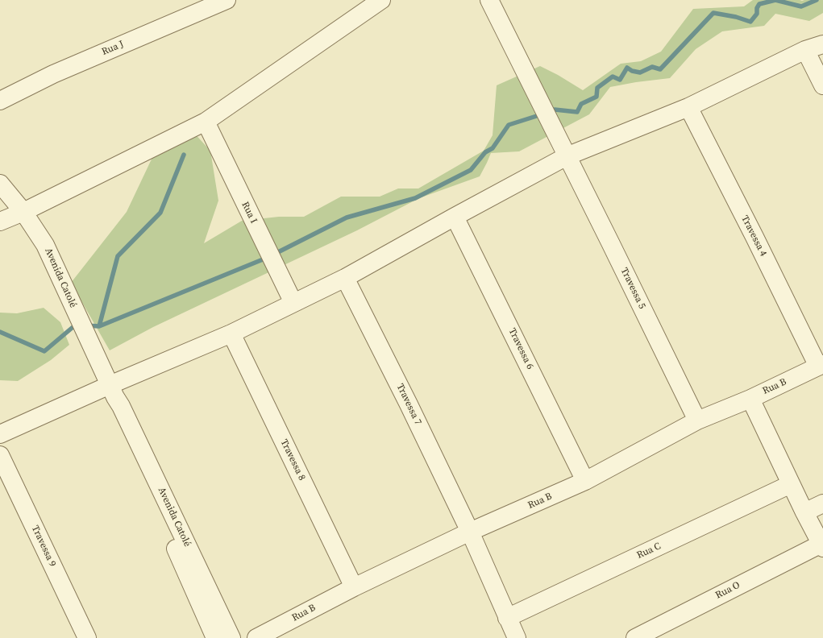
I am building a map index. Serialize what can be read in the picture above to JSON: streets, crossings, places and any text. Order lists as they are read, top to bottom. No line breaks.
{"streets":{"street":["Rua J","Rua I","Travessa 4","Avenida Catolé","Travessa 5","Travessa 6","Rua B","Travessa 7","Travessa 8","Travessa 9","Rua C","Rua O"]},"crossings":[["Travessa 4","Rua B"],["Travessa 5","Rua B"],["Travessa 6","Rua B"],["Rua B","Travessa 7"],["Rua B","Travessa 8"],["Travessa 7","Rua C"]]}
